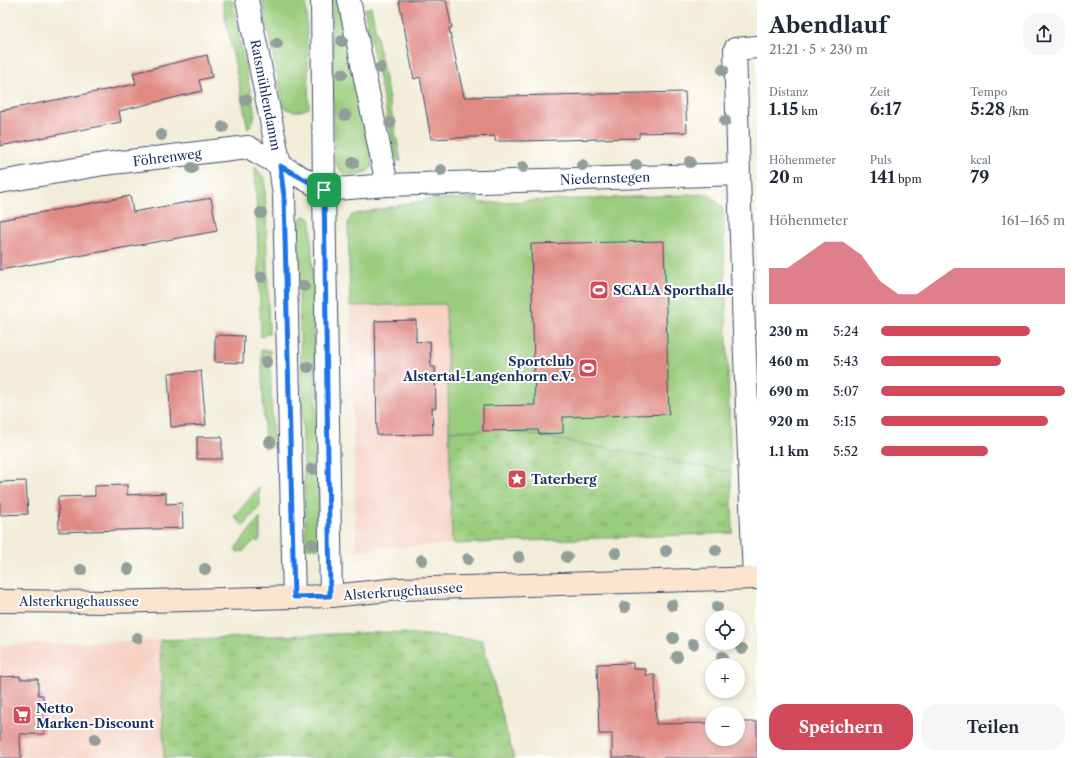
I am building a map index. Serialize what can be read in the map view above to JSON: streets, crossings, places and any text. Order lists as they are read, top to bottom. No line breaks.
{"streets":{"main road":["Alsterkrugchaussee"],"street":["Ratsmühlendamm","Föhrenweg","Niedernstegen"]},"crossings":[["Ratsmühlendamm","Föhrenweg"],["Ratsmühlendamm","Alsterkrugchaussee"],["Föhrenweg","Niedernstegen"]],"places":{"sports":["SCALA Sporthalle","Sportclub Alstertal-Langenhorn e.V."],"place":["Taterberg"],"supermarket":["Netto Marken-Discount"]},"page":{"heading":["Abendlauf","21:21 · 5 × 230 m"],"stats":[["Distanz","1.15 km"],["Zeit","6:17"],["Tempo","5:28 /km"],["Höhenmeter","20 m"],["Puls","141 bpm"],["kcal","79"]],"chart":["Höhenmeter","161–165 m"],"list":[{"name":"230 m","note":"5:24"},{"name":"460 m","note":"5:43"},{"name":"690 m","note":"5:07"},{"name":"920 m","note":"5:15"},{"name":"1.1 km","note":"5:52"}],"map_buttons":["+","−"],"buttons":["Speichern","Teilen"]}}
